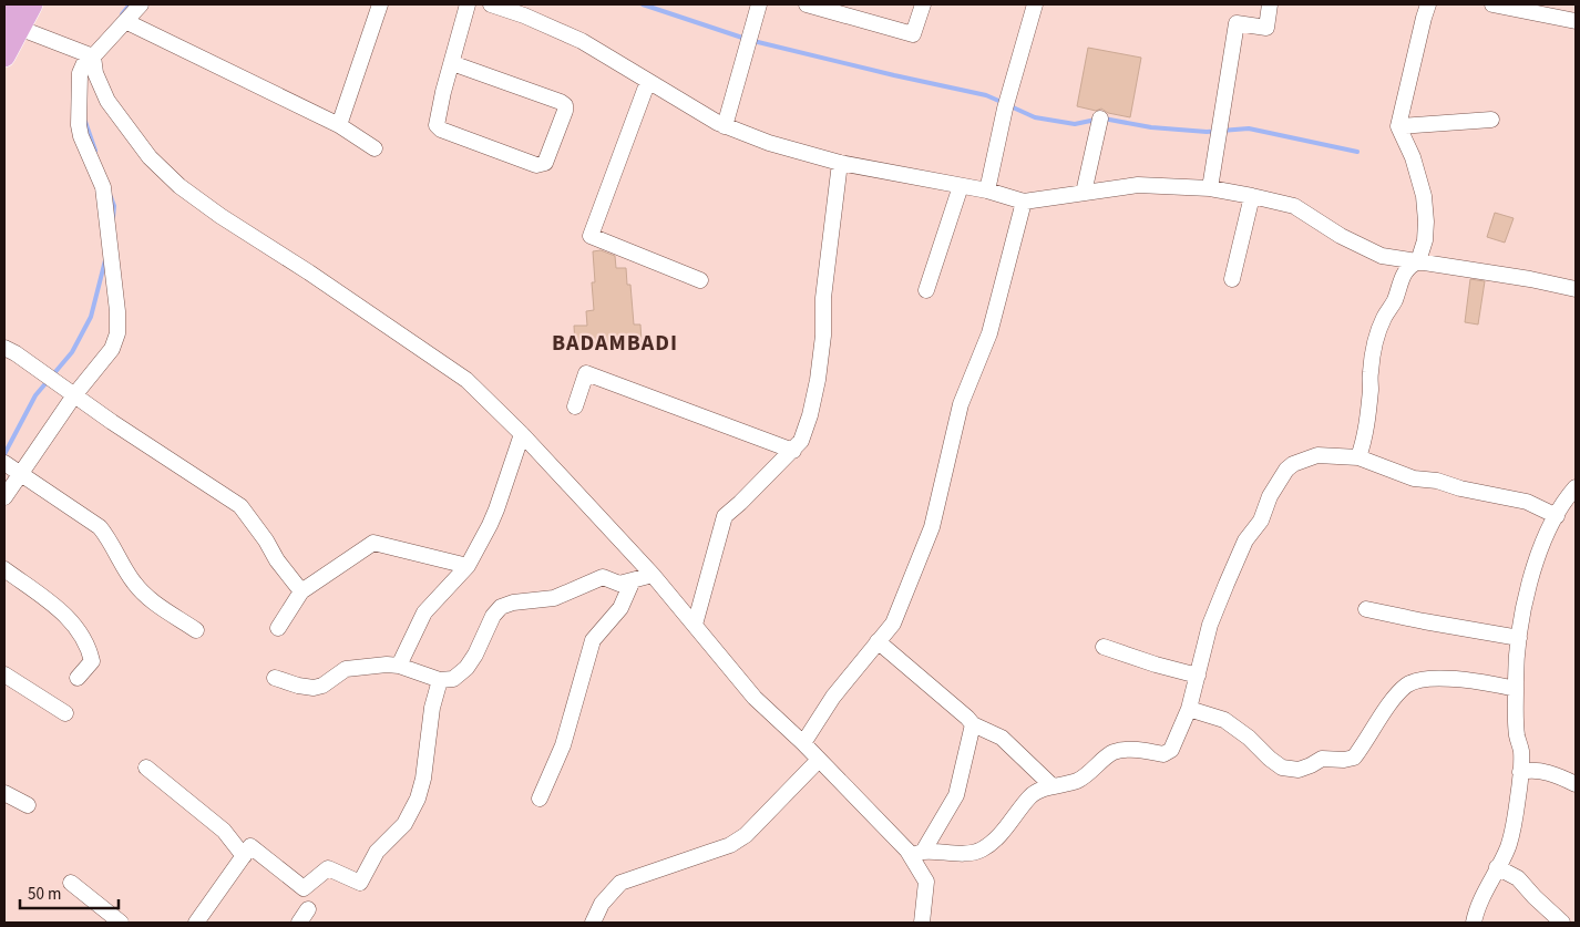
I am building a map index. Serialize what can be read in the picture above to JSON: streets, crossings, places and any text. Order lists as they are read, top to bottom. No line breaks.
{"districts":["BADAMBADI"],"scale_bar":"50 m"}
